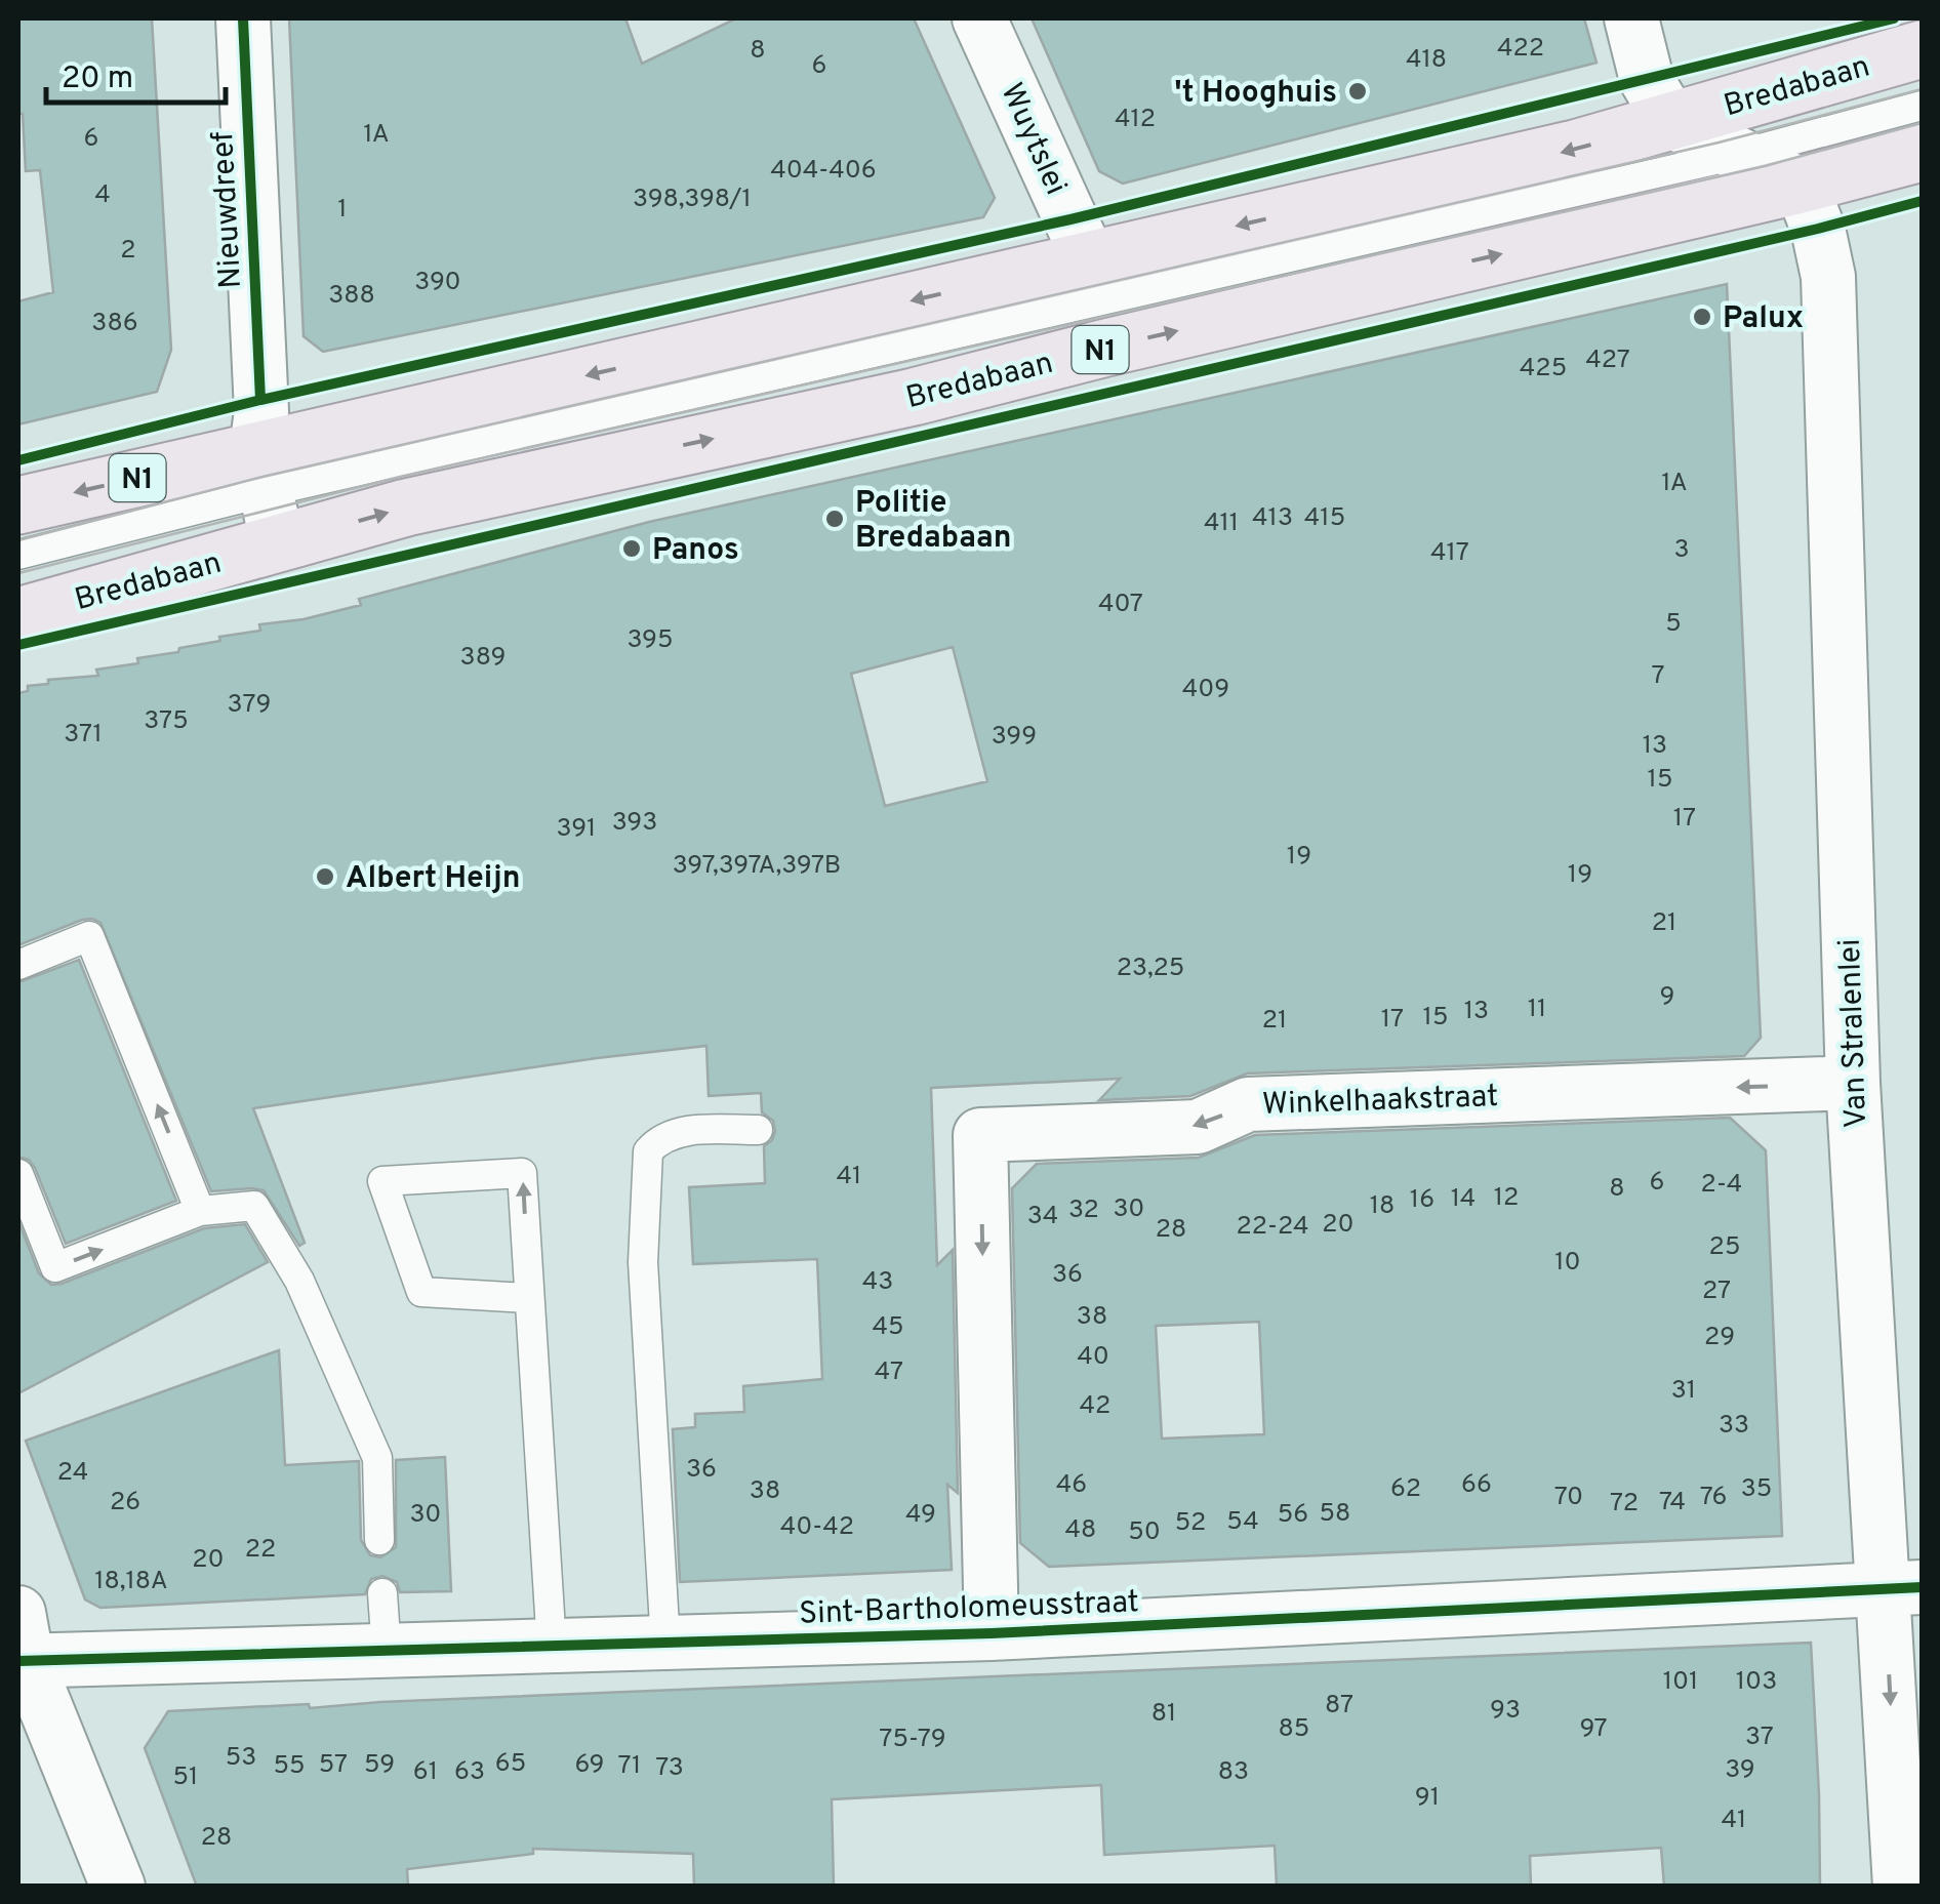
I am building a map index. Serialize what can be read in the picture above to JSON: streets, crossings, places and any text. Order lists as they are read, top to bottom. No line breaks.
{"streets":{"main road":["Bredabaan","N1"],"street":["Wuytslei","Nieuwdreef","Van Stralenlei","Winkelhaakstraat","Sint-Bartholomeusstraat"]},"crossings":[["Bredabaan","Wuytslei"],["Bredabaan","Nieuwdreef"],["Bredabaan","Van Stralenlei"],["Van Stralenlei","Winkelhaakstraat"],["Van Stralenlei","Sint-Bartholomeusstraat"],["Winkelhaakstraat","Sint-Bartholomeusstraat"]],"places":["'t Hooghuis","Palux","Politie Bredabaan","Panos","Albert Heijn"],"house_numbers":["422","8","418","6","412","1A","6","404-406","4","398,398/1","1","2","390","388","386","427","425","1A","413","415","411","3","417","407","5","395","389","7","409","379","375","371","399","13","15","17","393","391","19","397,397A,397B","19","21","23,25","9","11","13","15","17","21","41","6","2-4","8","12","14","16","18","30","32","34","20","22-24","28","25","10","36","43","27","38","45","29","40","47","31","42","33","36","24","46","66","62","35","38","70","76","26","74","72","58","30","49","56","54","52","40-42","48","50","22","20","18,18A","101","103","87","93","81","85","97","37","75-79","53","65","57","59","69","55","71","73","39","61","63","83","51","91","41","28"],"scale_bar":"20 m"}
